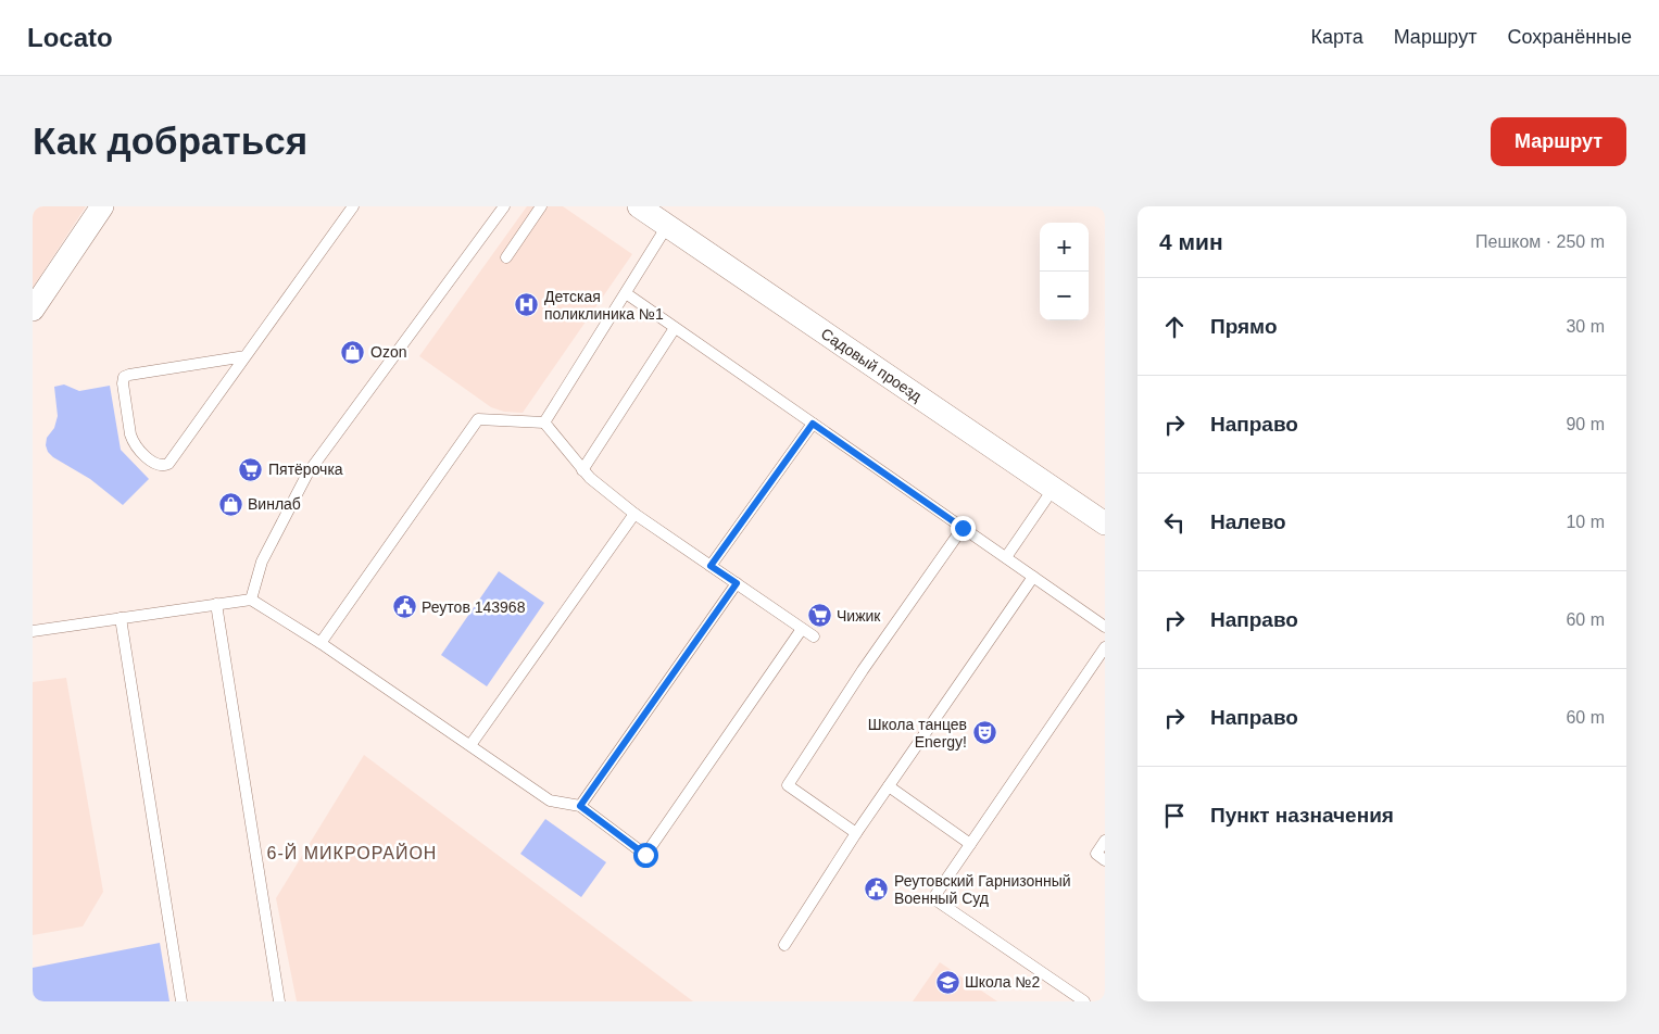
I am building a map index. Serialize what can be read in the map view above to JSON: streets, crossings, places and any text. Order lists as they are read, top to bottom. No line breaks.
{"streets":{"street":["Садовый проезд"]},"districts":["6-Й МИКРОРАЙОН"],"places":{"hospital":["Детская поликлиника №1"],"shop":["Ozon","Винлаб"],"supermarket":["Пятёрочка","Чижик"],"public building":["Реутов 143968","Реутовский Гарнизонный Военный Суд"],"theatre":["Школа танцев Energy!"],"school or university":["Школа №2"]},"page":{"header":"Locato","nav":["Карта","Маршрут","Сохранённые"],"buttons":"Маршрут","title":"Как добраться","heading":["4 мин","Пешком · 250 m"],"map_buttons":["+","−"],"list":[["Прямо","30 m"],["Направо","90 m"],["Налево","10 m"],["Направо","60 m"],["Направо","60 m"],"Пункт назначения"]}}
